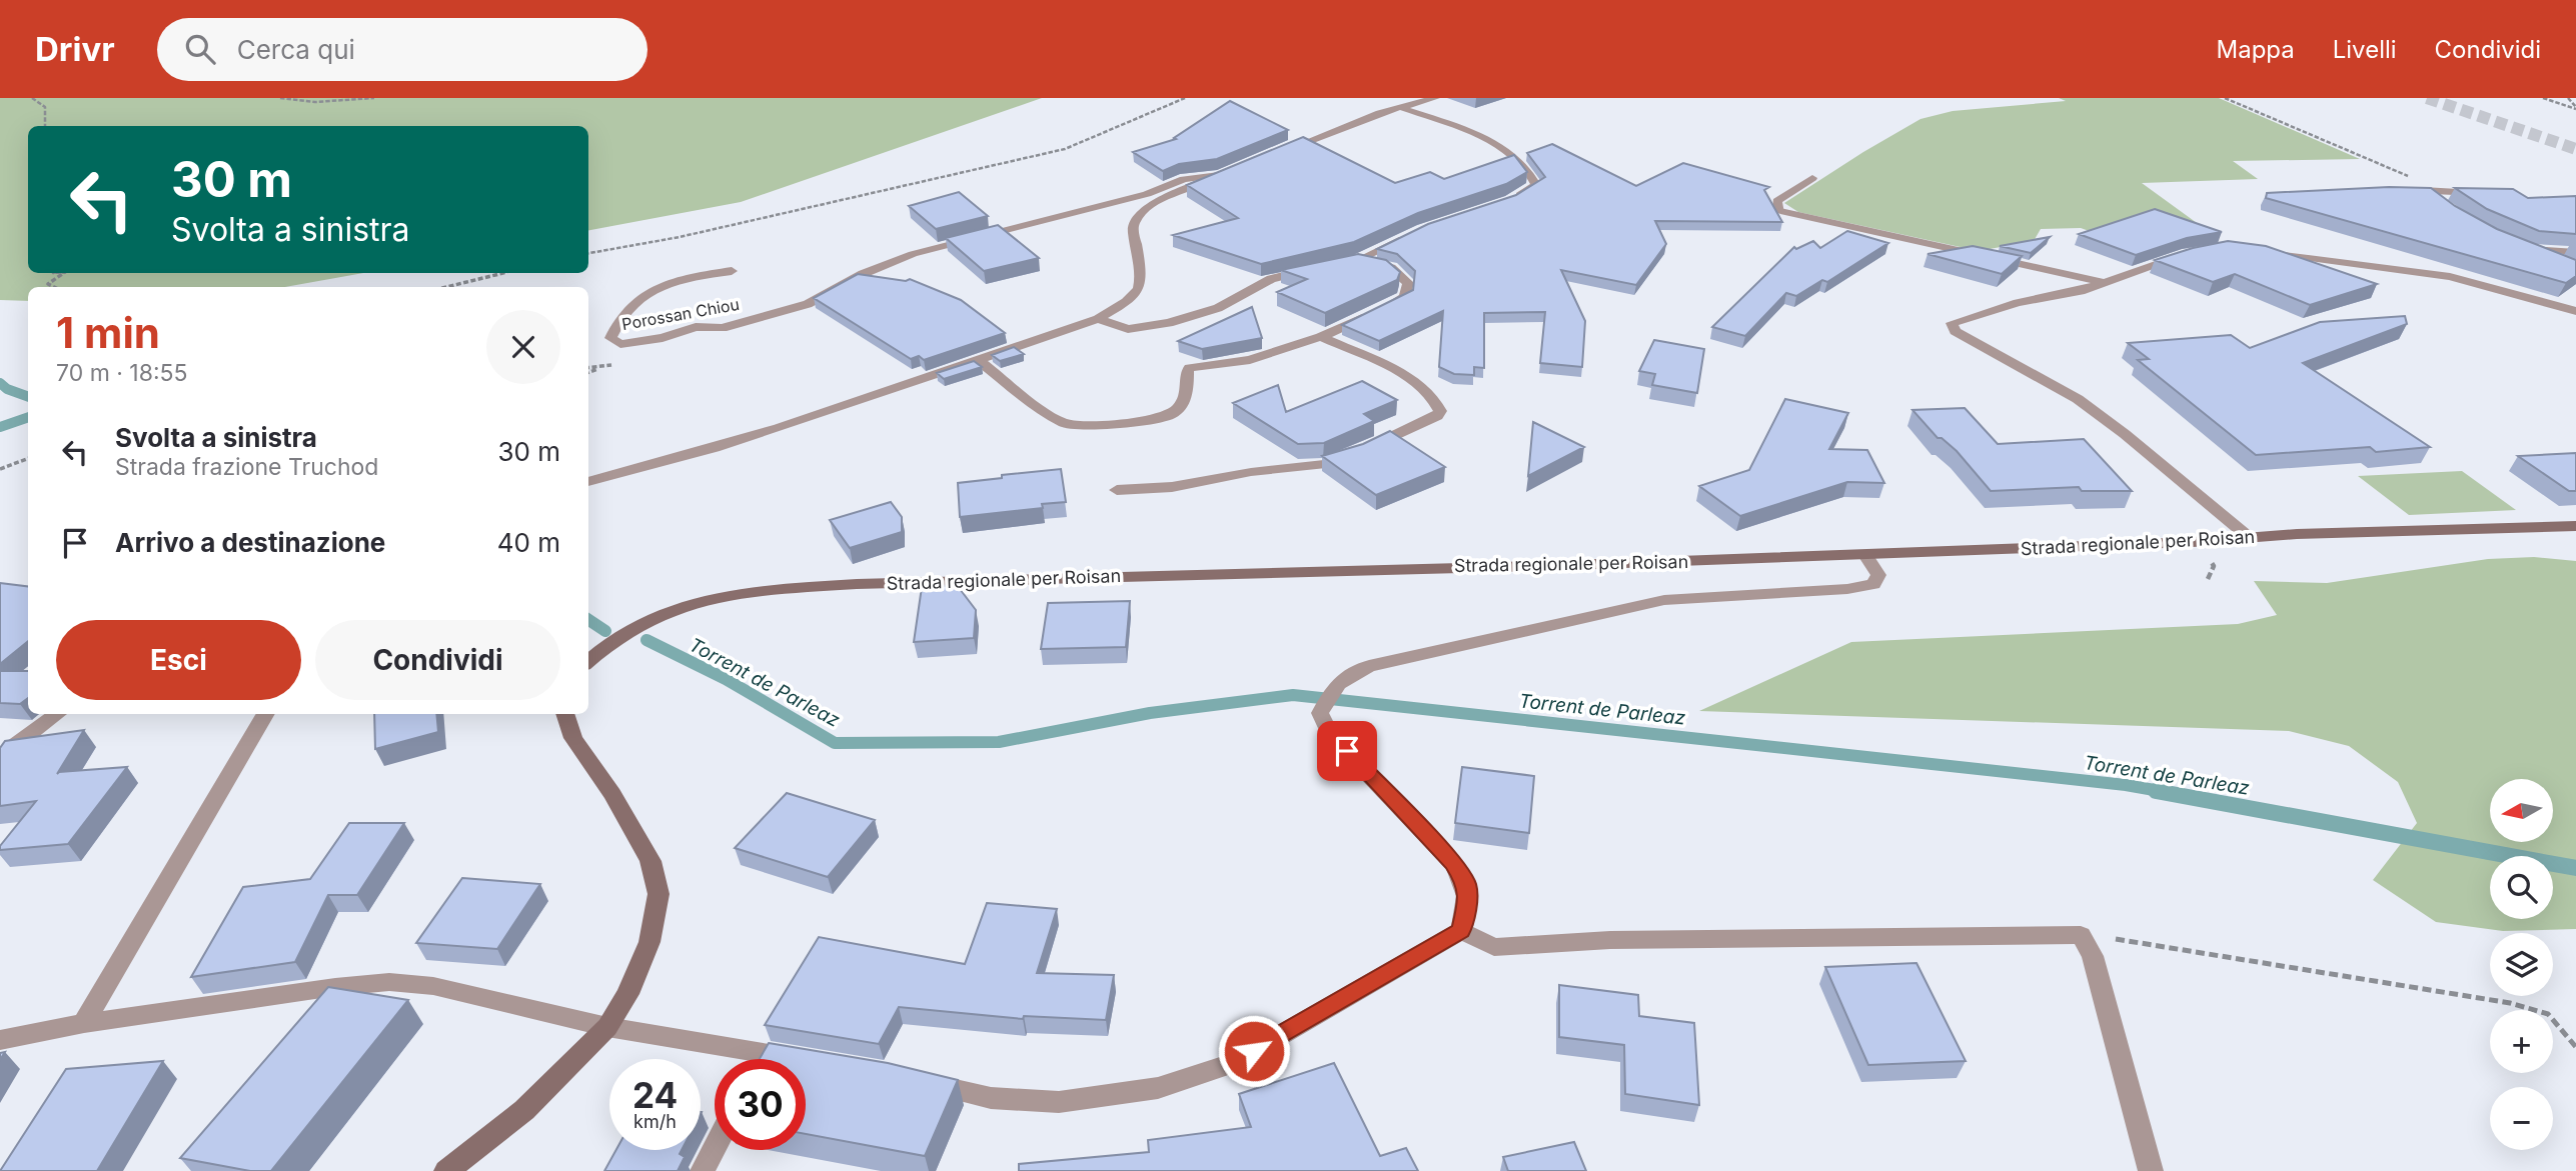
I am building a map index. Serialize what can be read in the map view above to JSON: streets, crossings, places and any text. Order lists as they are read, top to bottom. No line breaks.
{"streets":{"main road":["Strada regionale per Roisan"],"street":["Porossan Chiou"]},"water":["Torrent de Parleaz"],"north":"left","page":{"header":"Drivr","search":"Cerca qui","nav":["Mappa","Livelli","Condividi"],"turn":["30 m","Svolta a sinistra"],"heading":["1 min","70 m · 18:55"],"list":[{"name":"Svolta a sinistra","note":"Strada frazione Truchod","value":"30 m"},{"name":"Arrivo a destinazione","value":"40 m"}],"buttons":["Esci","Condividi"],"map_buttons":["+","−"],"speed":"24 km/h","limit":"30"}}
